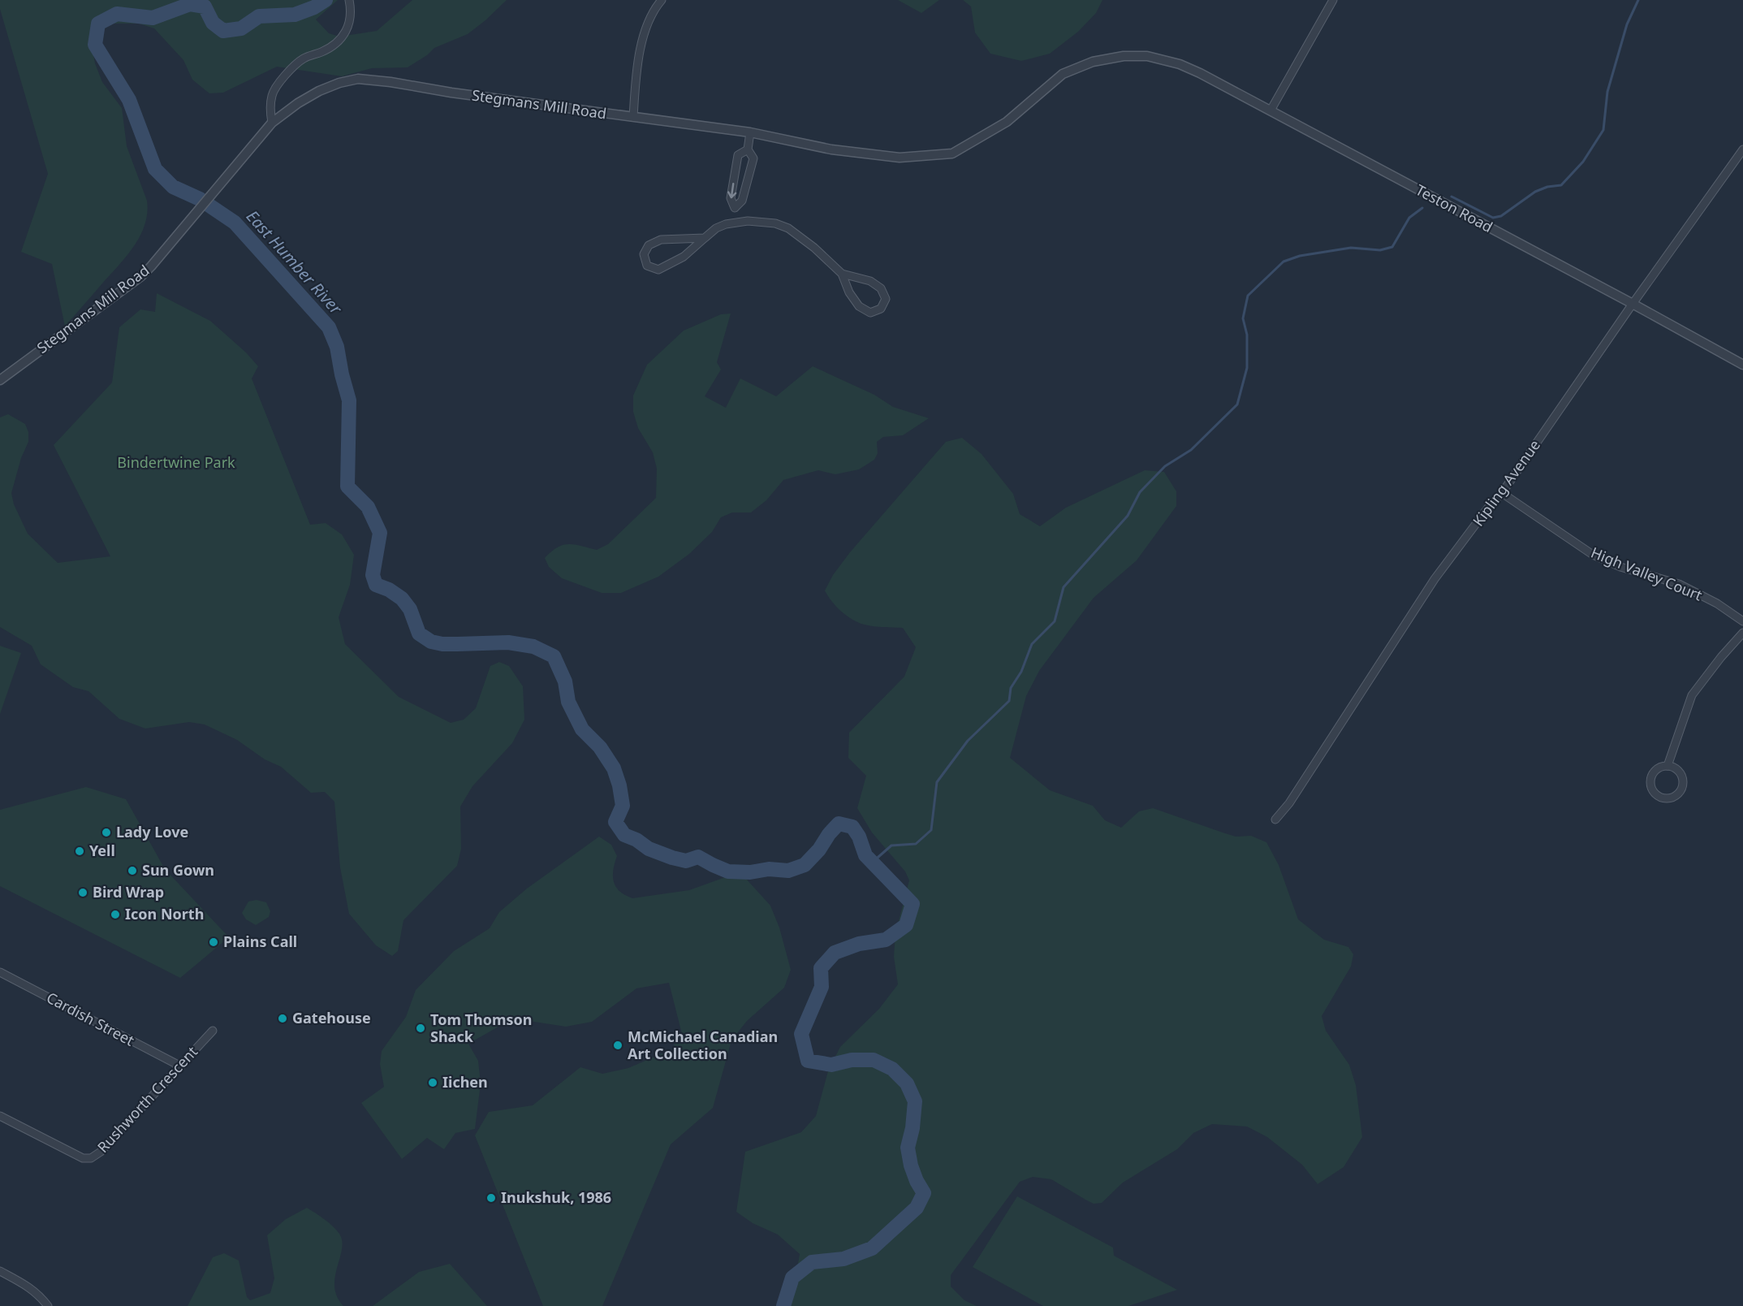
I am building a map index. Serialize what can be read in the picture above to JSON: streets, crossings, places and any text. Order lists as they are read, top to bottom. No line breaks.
{"streets":{"street":["Stegmans Mill Road","Teston Road","Kipling Avenue","High Valley Court","Cardish Street","Rushworth Crescent"]},"crossings":[["Stegmans Mill Road","Teston Road"],["Teston Road","Kipling Avenue"],["Kipling Avenue","High Valley Court"],["Cardish Street","Rushworth Crescent"]],"water":["East Humber River"],"parks":["Bindertwine Park"],"places":["Lady Love","Yell","Sun Gown","Bird Wrap","Icon North","Plains Call","Gatehouse","Tom Thomson Shack","McMichael Canadian Art Collection","Iichen","Inukshuk, 1986"]}
